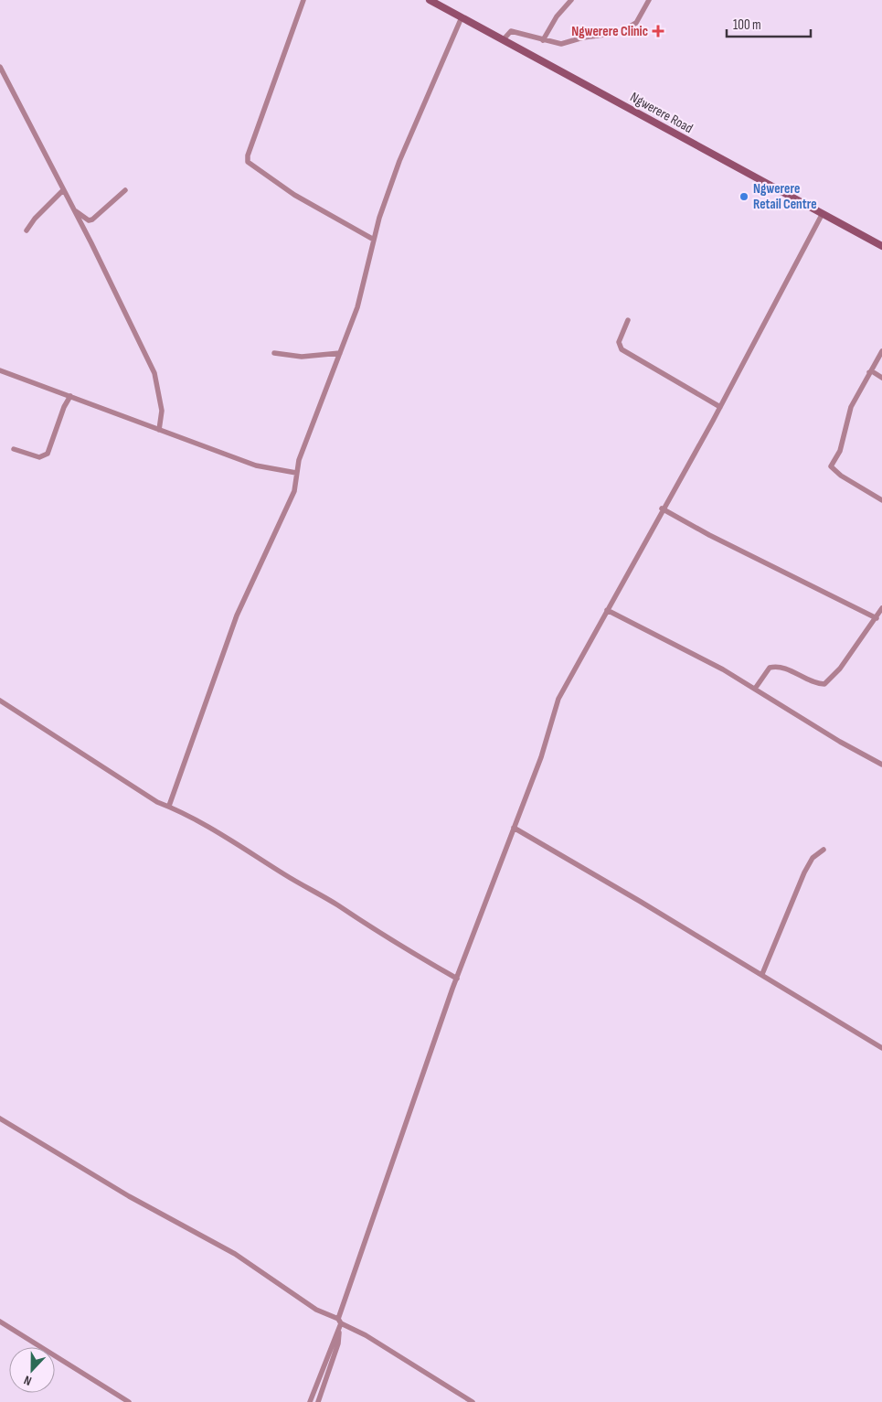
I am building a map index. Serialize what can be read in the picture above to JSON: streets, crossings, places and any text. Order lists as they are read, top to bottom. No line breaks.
{"streets":{"main road":["Ngwerere Road"]},"places":{"health":["Ngwerere Clinic"],"other":["Ngwerere Retail Centre"]},"scale_bar":"100 m","north":"bottom"}
